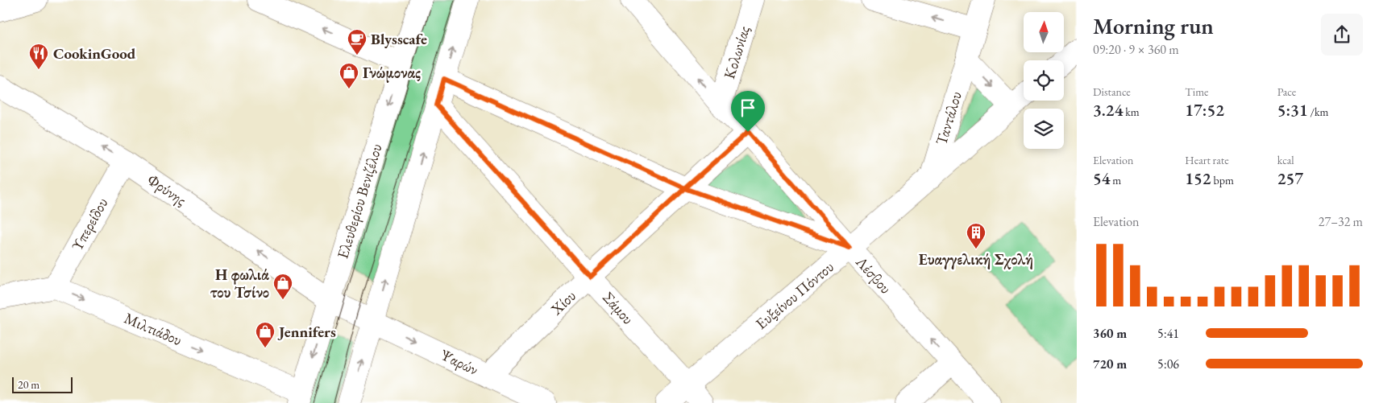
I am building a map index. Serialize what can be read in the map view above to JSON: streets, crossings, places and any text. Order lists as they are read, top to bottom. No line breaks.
{"streets":{"street":["Κολωνίας","Ταντάλου","Φρύνης","Ελευθερίου Βενιζέλου","Υπερείδου","Λέσβου","Ευξείνου Πόντου","Χίου","Σάμου","Μιλτιάδου","Ψαρών"]},"crossings":[["Κολωνίας","Λέσβου"],["Ταντάλου","Ευξείνου Πόντου"],["Φρύνης","Ελευθερίου Βενιζέλου"],["Φρύνης","Υπερείδου"],["Φρύνης","Ψαρών"],["Ελευθερίου Βενιζέλου","Μιλτιάδου"],["Υπερείδου","Μιλτιάδου"],["Λέσβου","Ευξείνου Πόντου"],["Λέσβου","Χίου"],["Ευξείνου Πόντου","Σάμου"],["Χίου","Σάμου"],["Χίου","Ψαρών"]],"one_way":["Φρύνης","Μιλτιάδου","Ψαρών"],"places":{"cafe":["Blysscafe"],"restaurant":["CookinGood"],"shop":["Γνώμονας","Η φωλιά του Τσίνο","Jennifers"],"building":["Ευαγγελική Σχολή"]},"scale_bar":"20 m","north":"top","page":{"heading":["Morning run","09:20 · 9 × 360 m"],"stats":[["Distance","3.24 km"],["Time","17:52"],["Pace","5:31 /km"],["Elevation","54 m"],["Heart rate","152 bpm"],["kcal","257"]],"chart":["Elevation","27–32 m"],"list":[{"name":"360 m","note":"5:41"},{"name":"720 m","note":"5:06"}],"scale":"20 m"}}
